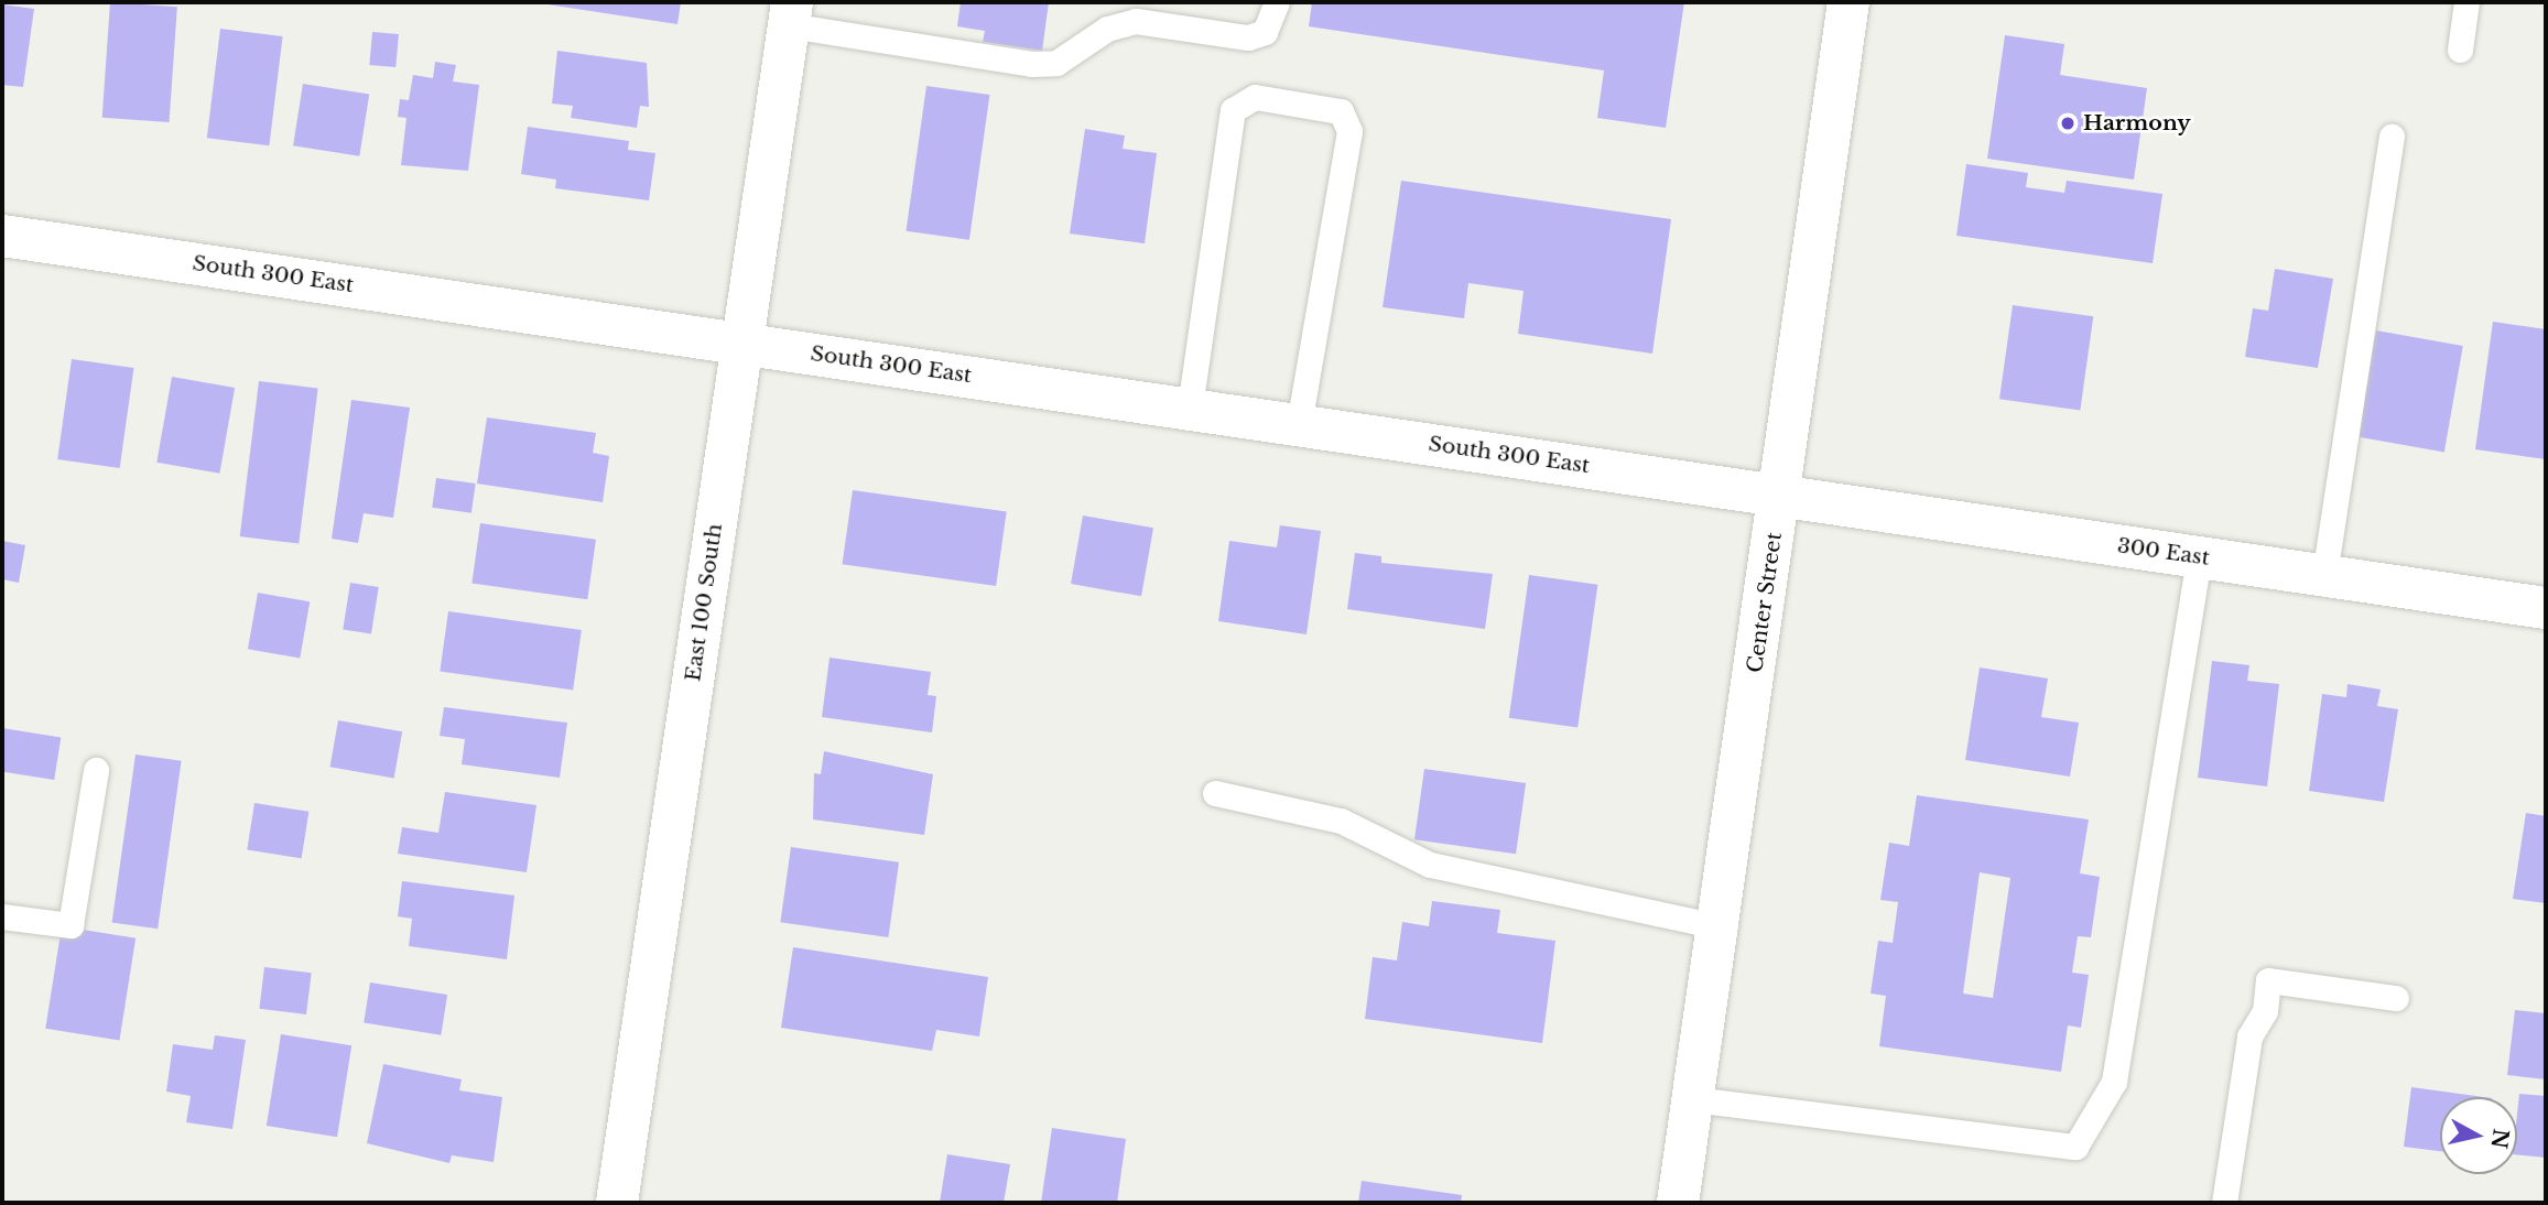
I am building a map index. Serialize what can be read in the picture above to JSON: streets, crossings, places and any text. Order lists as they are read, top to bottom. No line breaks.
{"streets":{"street":["South 300 East","300 East","East 100 South","Center Street"]},"crossings":[["South 300 East","300 East"],["South 300 East","East 100 South"],["South 300 East","Center Street"],["300 East","Center Street"]],"places":["Harmony"],"north":"right"}
